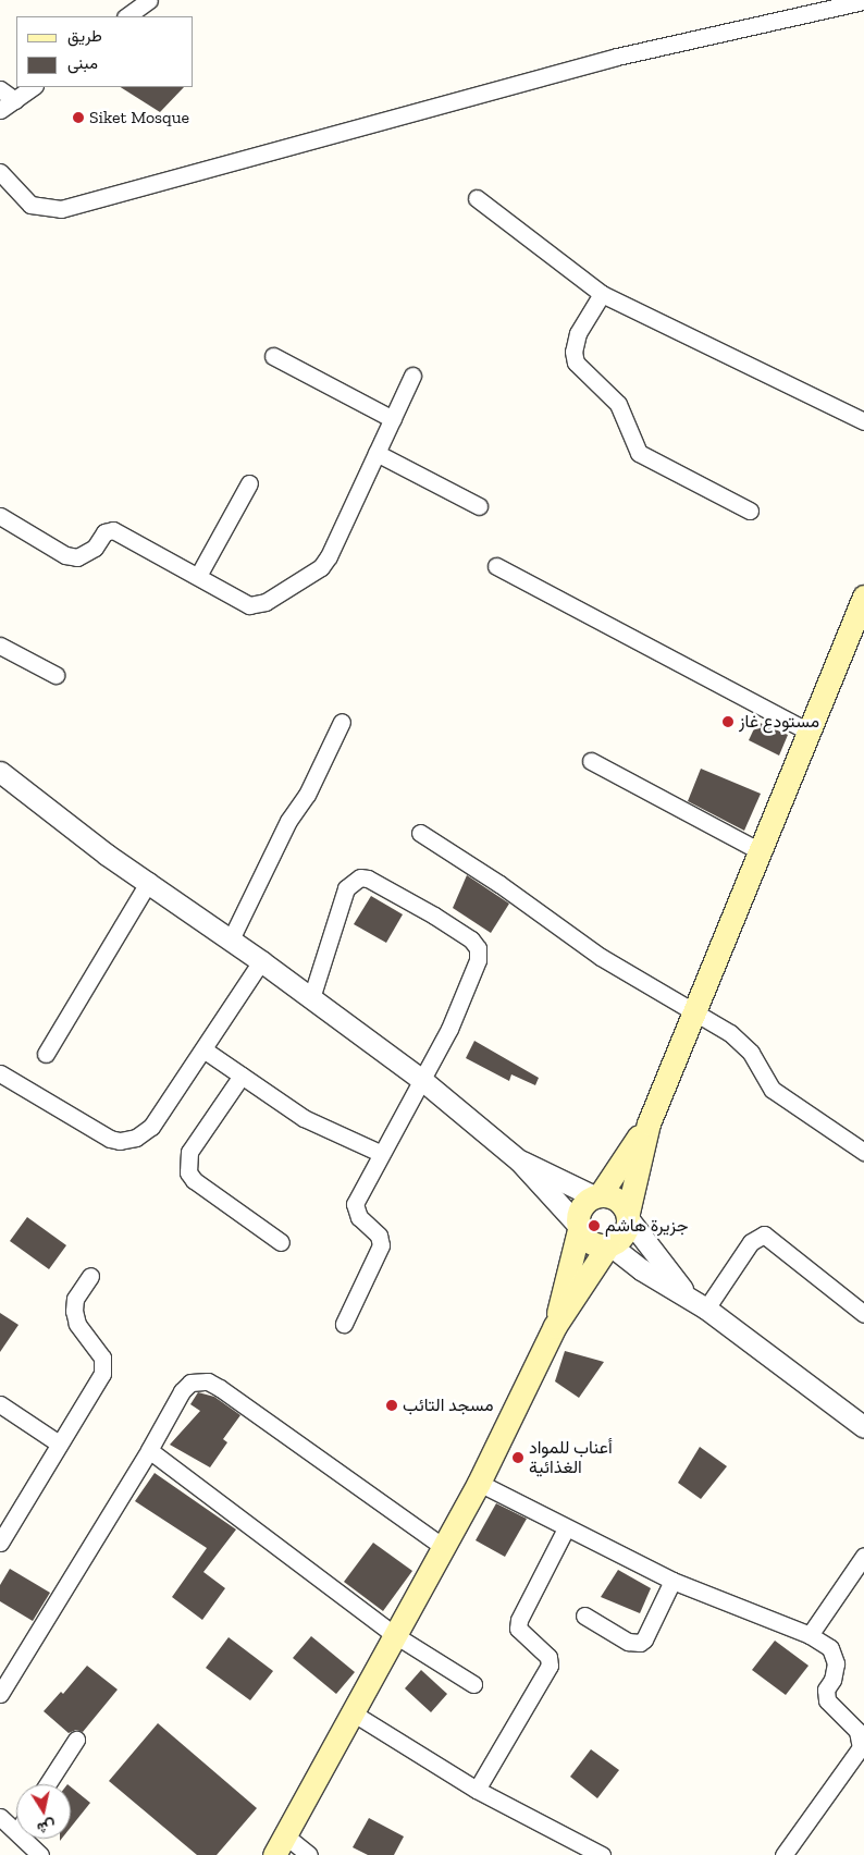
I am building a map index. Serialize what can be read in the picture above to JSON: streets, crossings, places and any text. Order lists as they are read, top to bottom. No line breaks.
{"places":["Siket Mosque","مستودع غاز","جزيرة هاشم","مسجد التائب","أعناب للمواد الغذائية"],"legend":["طريق","مبنى"],"north":"bottom"}
